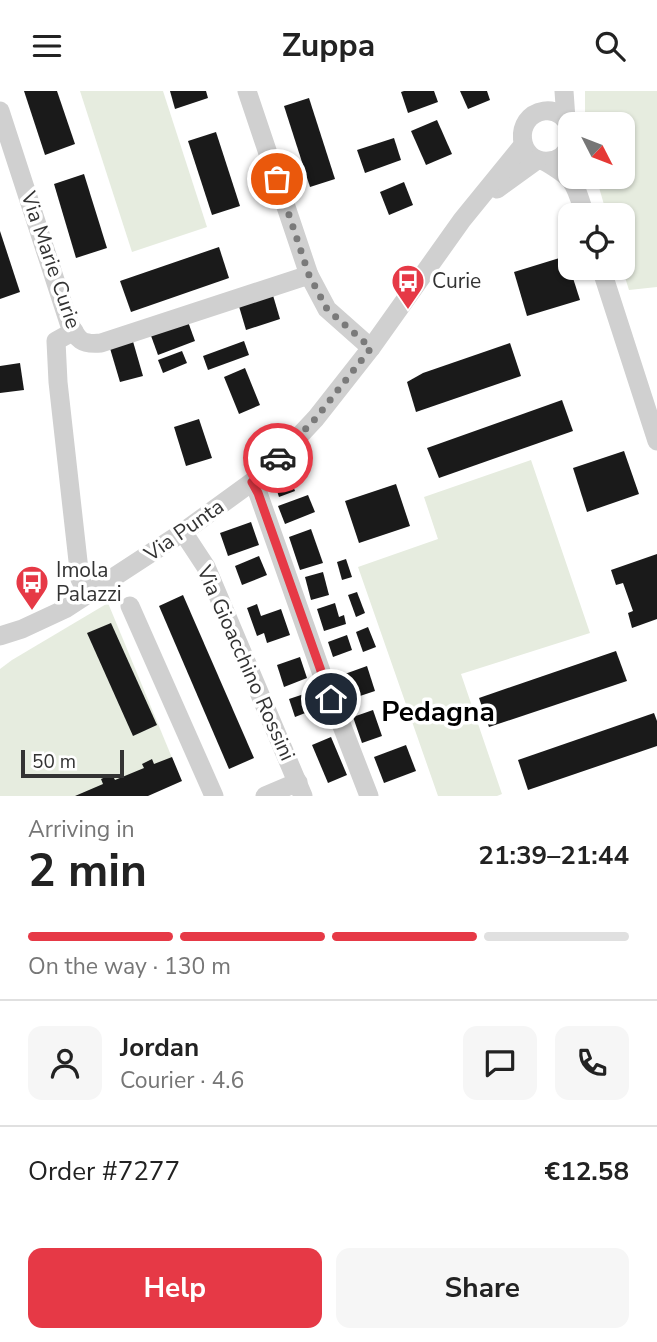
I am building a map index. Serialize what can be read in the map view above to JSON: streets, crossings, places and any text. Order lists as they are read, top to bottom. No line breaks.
{"streets":{"street":["Via Marie Curie","Via Punta","Via Gioacchino Rossini"]},"crossings":[["Via Punta","Via Gioacchino Rossini"]],"districts":["Pedagna"],"places":{"bus stop":["Curie","Imola Palazzi"]},"scale_bar":"50 m","north":"bottom right","page":{"header":"Zuppa","scale":"50 m","heading":["2 min","Arriving in","21:39–21:44"],"panel":["Jordan","Courier · 4.6","Order #7277","€12.58"],"bar":"On the way · 130 m","buttons":["Help","Share"]}}
